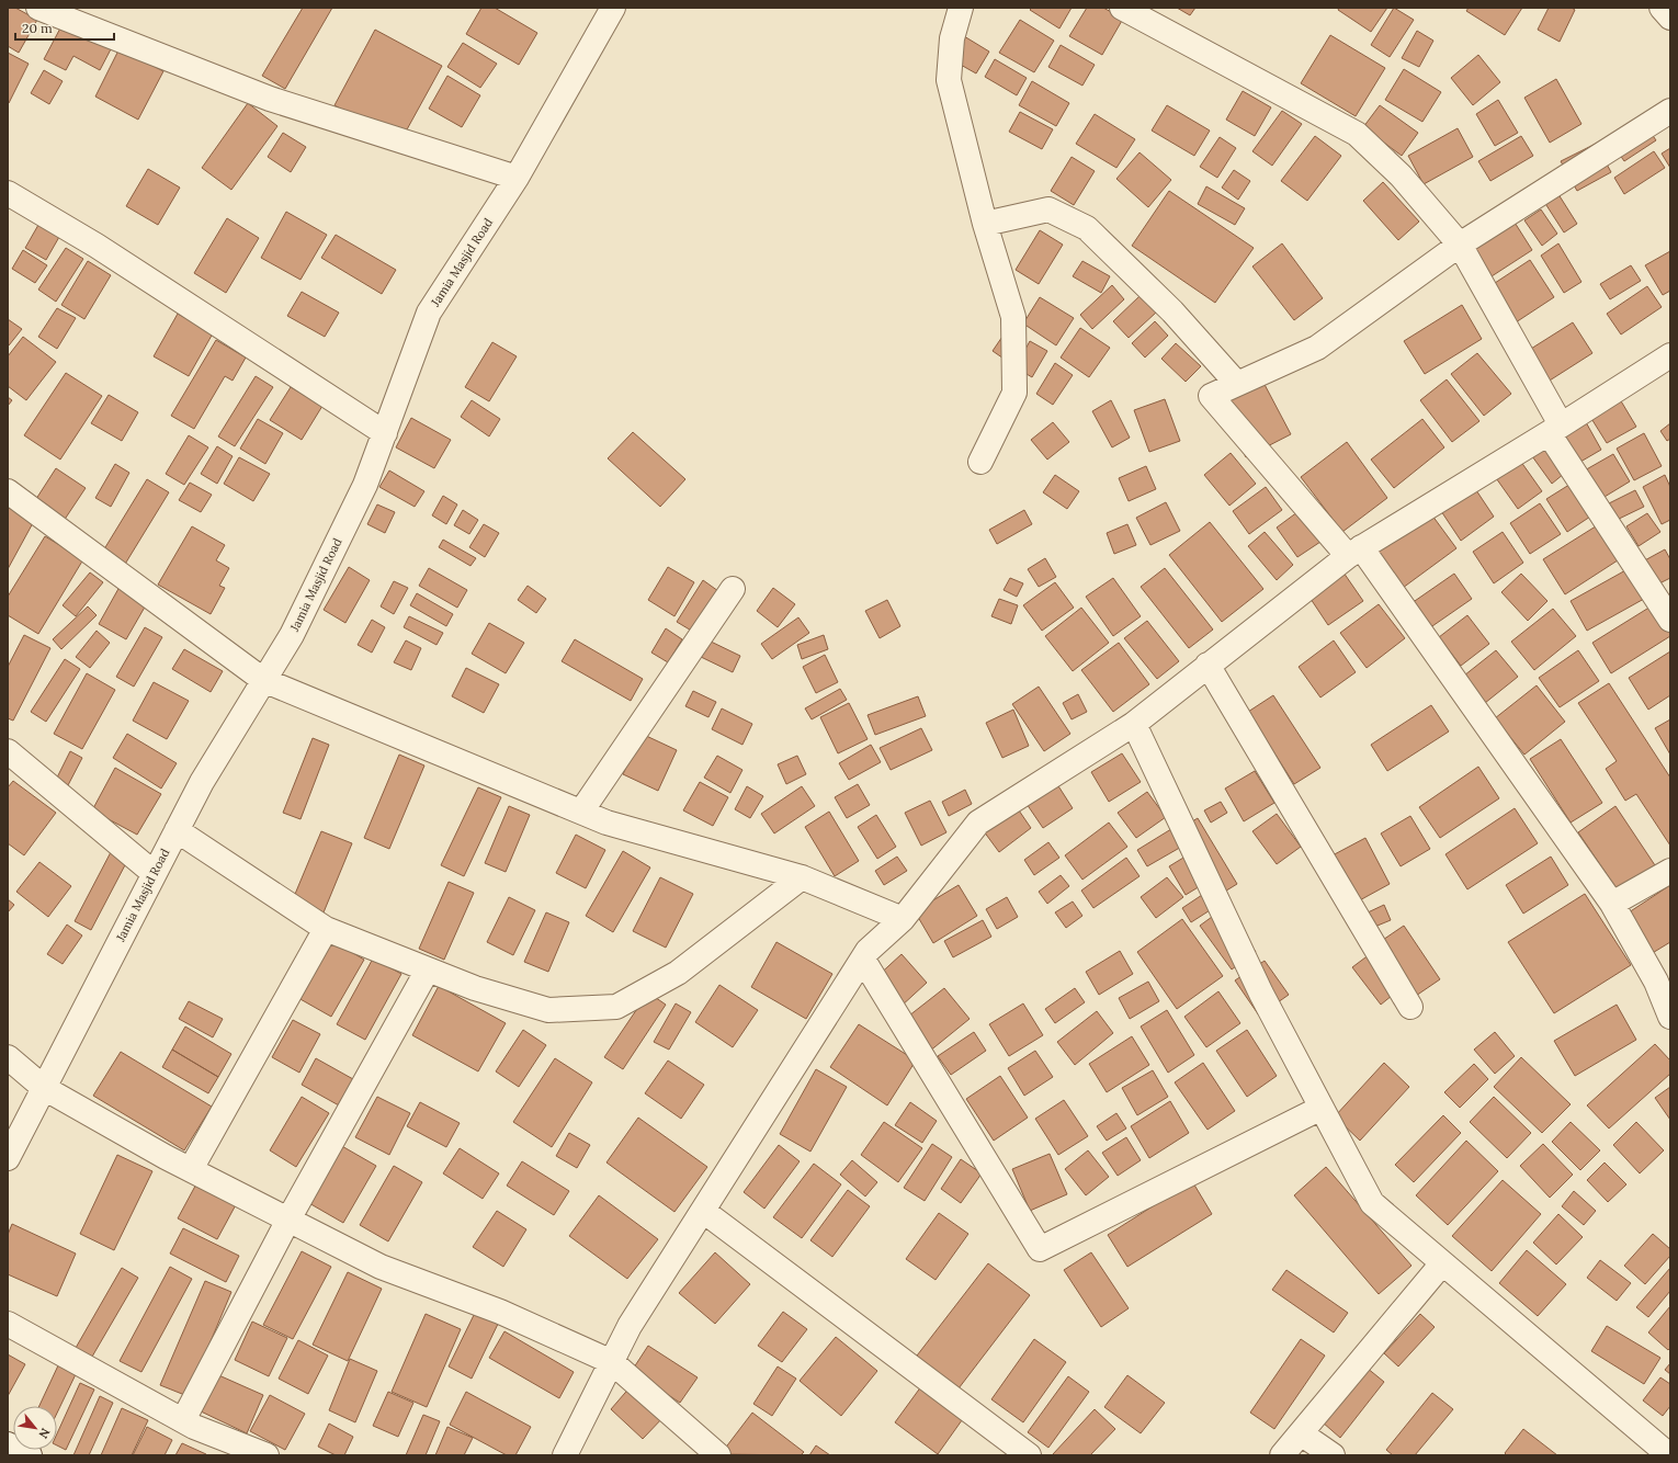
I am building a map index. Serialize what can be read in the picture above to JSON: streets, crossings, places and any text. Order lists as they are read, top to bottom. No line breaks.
{"streets":{"street":["Jamia Masjid Road"]},"scale_bar":"20 m","north":"bottom right"}
